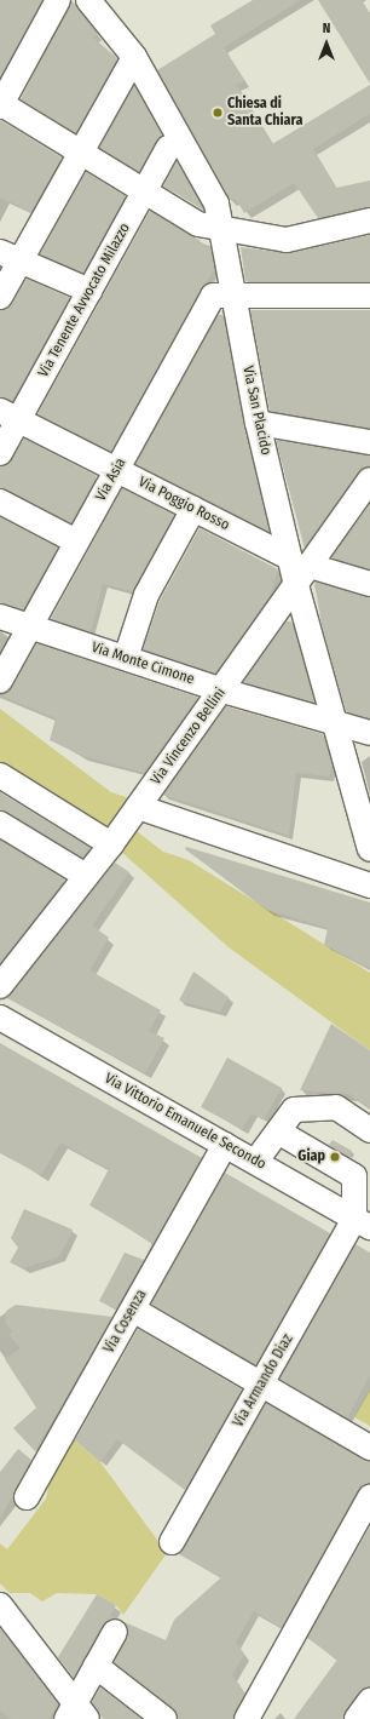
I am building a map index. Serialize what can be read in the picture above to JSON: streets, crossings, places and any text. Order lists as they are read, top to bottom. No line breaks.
{"streets":{"street":["Via Tenente Avvocato Milazzo","Via San Placido","Via Asia","Via Poggio Rosso","Via Monte Cimone","Via Vincenzo Bellini","Via Vittorio Emanuele Secondo","Via Cosenza","Via Armando Diaz"]},"crossings":[["Via Tenente Avvocato Milazzo","Via Poggio Rosso"],["Via San Placido","Via Asia"],["Via San Placido","Via Poggio Rosso"],["Via San Placido","Via Monte Cimone"],["Via San Placido","Via Vincenzo Bellini"],["Via Asia","Via Poggio Rosso"],["Via Asia","Via Monte Cimone"],["Via Poggio Rosso","Via Vincenzo Bellini"],["Via Monte Cimone","Via Vincenzo Bellini"],["Via Vittorio Emanuele Secondo","Via Cosenza"],["Via Vittorio Emanuele Secondo","Via Armando Diaz"]],"places":["Chiesa di Santa Chiara","Giap"],"north":"top"}
